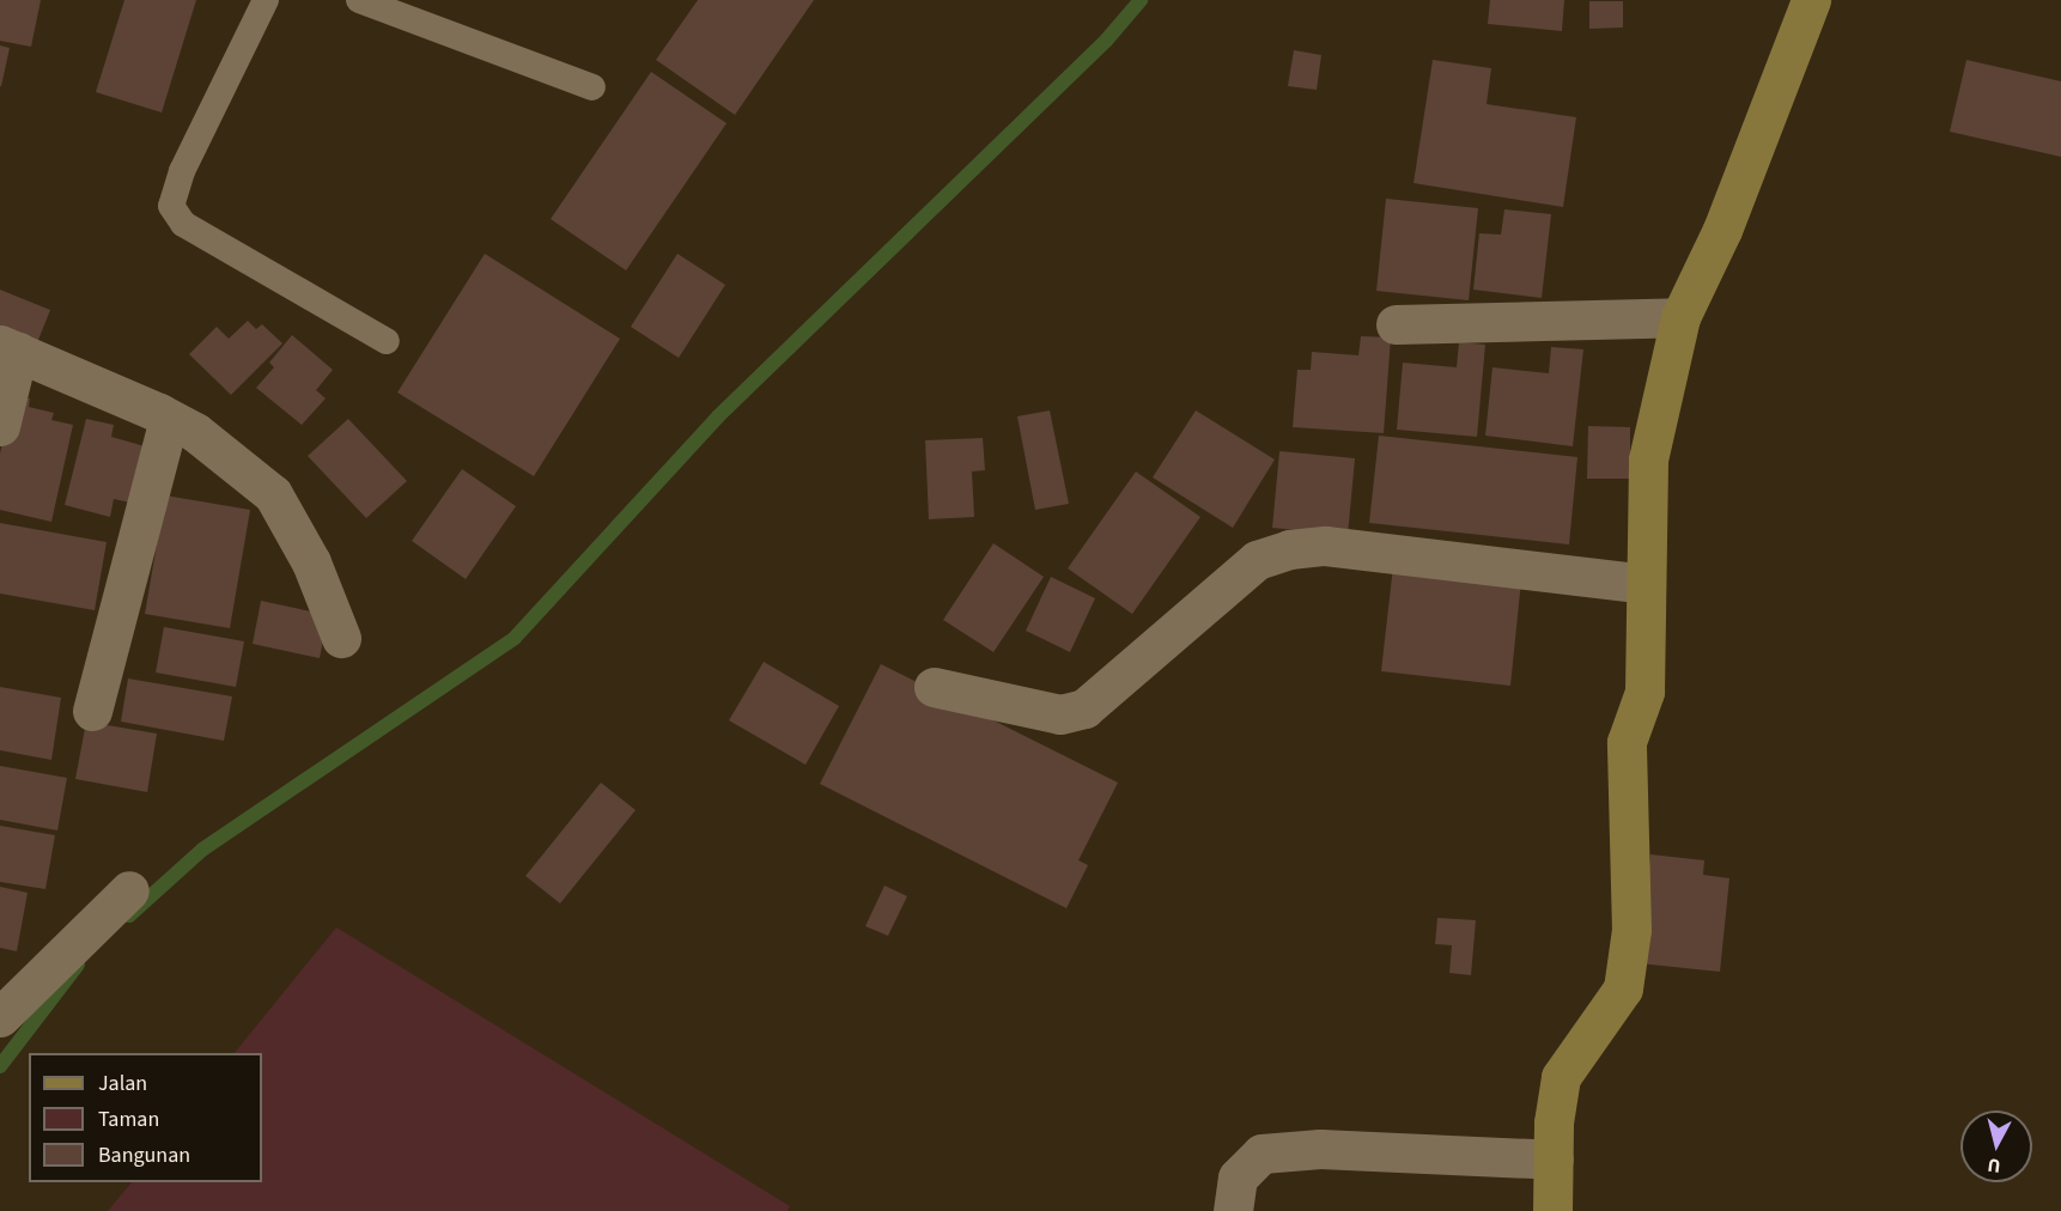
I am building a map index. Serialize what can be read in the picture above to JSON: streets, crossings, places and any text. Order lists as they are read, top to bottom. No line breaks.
{"legend":["Jalan","Taman","Bangunan"],"north":"bottom"}
